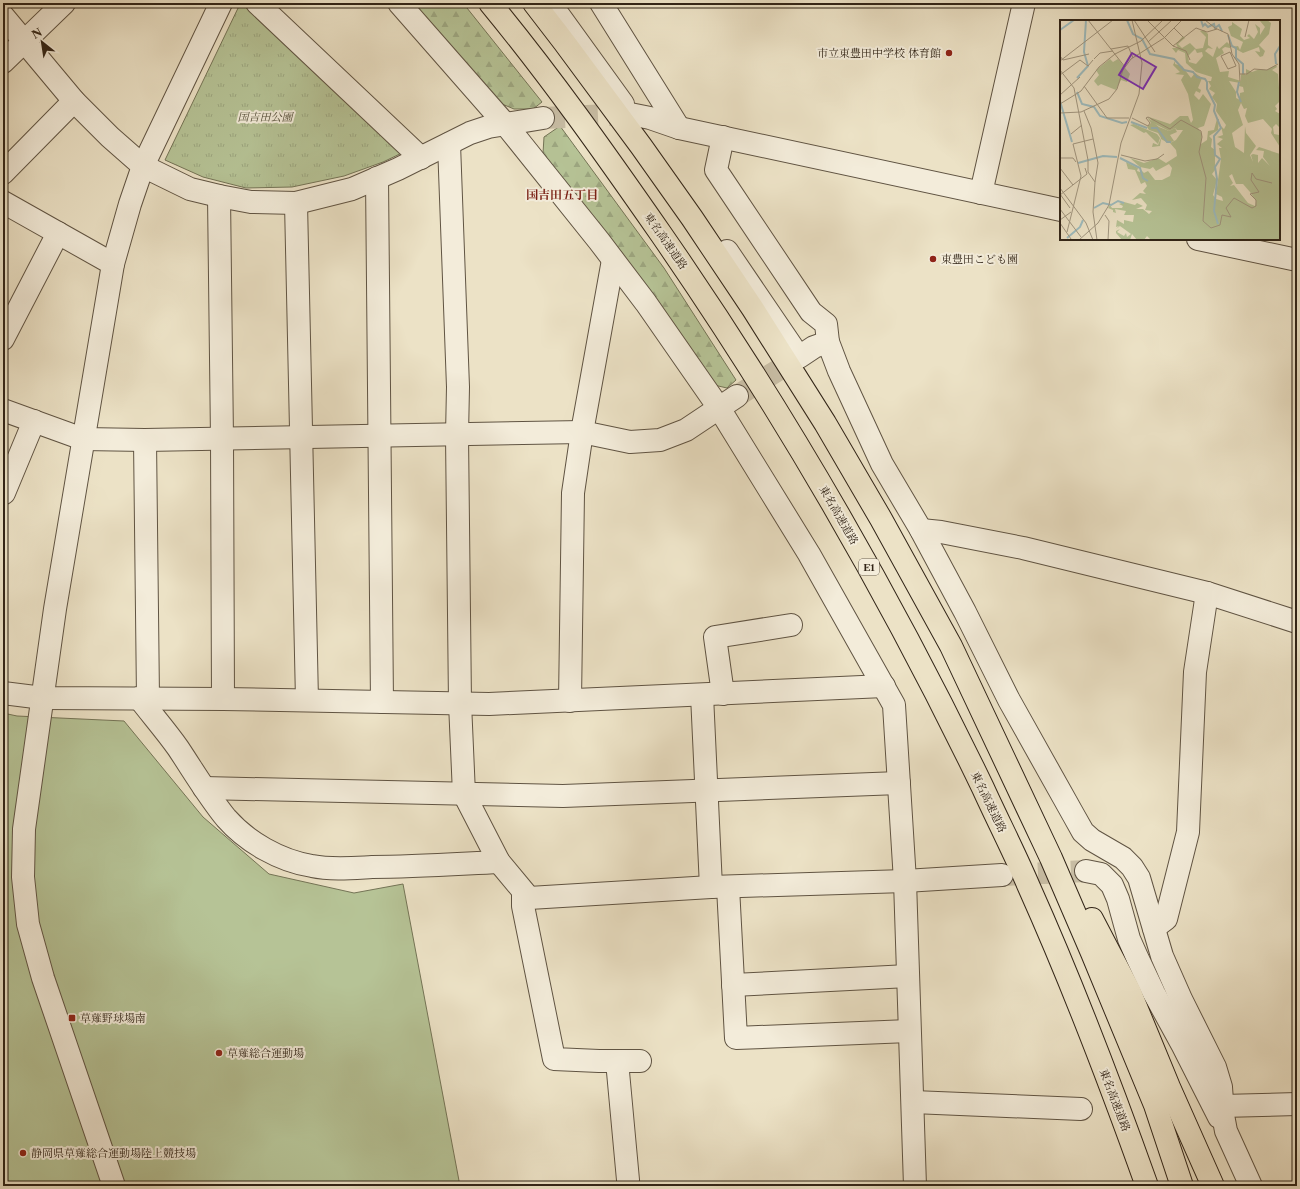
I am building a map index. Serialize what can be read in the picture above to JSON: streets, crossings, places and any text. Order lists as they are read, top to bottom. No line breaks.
{"streets":{"highway":["東名高速道路","E1"]},"districts":["国吉田五丁目"],"parks":["国吉田公園"],"places":{"other":["市立東豊田中学校 体育館","東豊田こども園","草薙総合運動場","静岡県草薙総合運動場陸上競技場"],"transit":["草薙野球場南"]},"north":"top left"}
